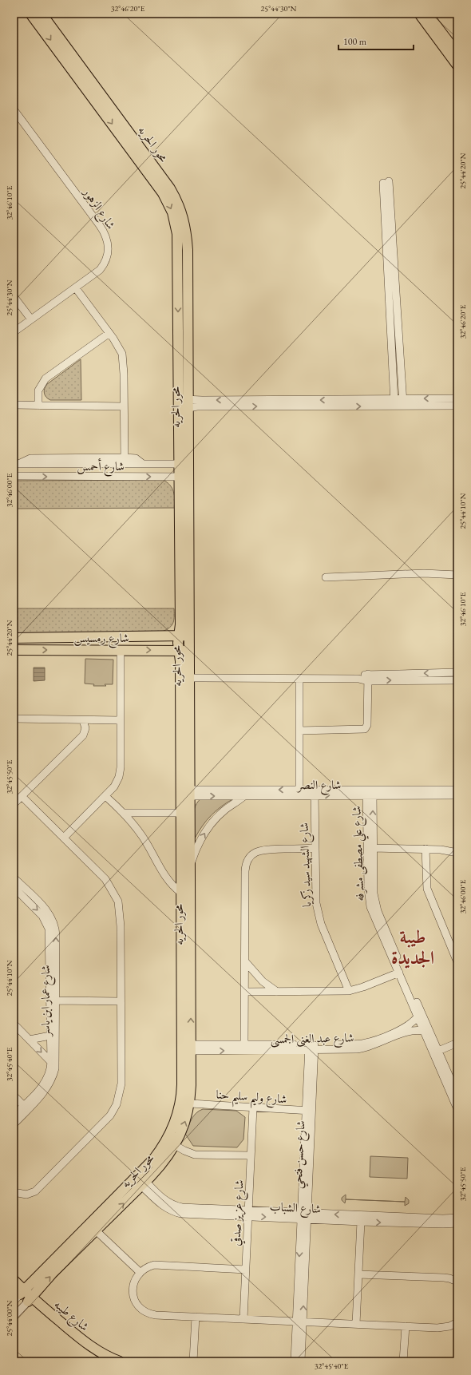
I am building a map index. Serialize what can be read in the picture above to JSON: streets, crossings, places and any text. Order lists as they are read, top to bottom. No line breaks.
{"streets":{"main road":["محور الحريه","شارع رمسيس","شارع طيبه"],"street":["شارع الزهور","شارع أحمس","شارع النصر","شارع علي مصطفى مشرفه","شارع الشهيد سيد زكريا","شارع عمار ابن ياسر","شارع عبد الغنى الجمسى","شارع وليم سليم حنا","شارع حسن فتحي","شارع الشباب","شارع عزيز صدقي"]},"crossings":[["محور الحريه","شارع أحمس"],["محور الحريه","شارع رمسيس"],["محور الحريه","شارع النصر"],["محور الحريه","شارع عبد الغنى الجمسى"],["محور الحريه","شارع وليم سليم حنا"],["محور الحريه","شارع الشباب"],["محور الحريه","شارع طيبه"],["شارع النصر","شارع علي مصطفى مشرفه"],["شارع النصر","شارع الشهيد سيد زكريا"],["شارع علي مصطفى مشرفه","شارع عبد الغنى الجمسى"],["شارع عبد الغنى الجمسى","شارع حسن فتحي"],["شارع وليم سليم حنا","شارع حسن فتحي"],["شارع وليم سليم حنا","شارع عزيز صدقي"],["شارع حسن فتحي","شارع الشباب"],["شارع الشباب","شارع عزيز صدقي"]],"districts":["طيبة الجديدة"],"scale_bar":"100 m","coordinates":["32°46'20\"E","25°44'30\"N","25°44'20\"N","32°46'10\"E","32°46'00\"E","25°44'10\"N","32°45'50\"E","32°45'40\"E","25°44'00\"N"]}
